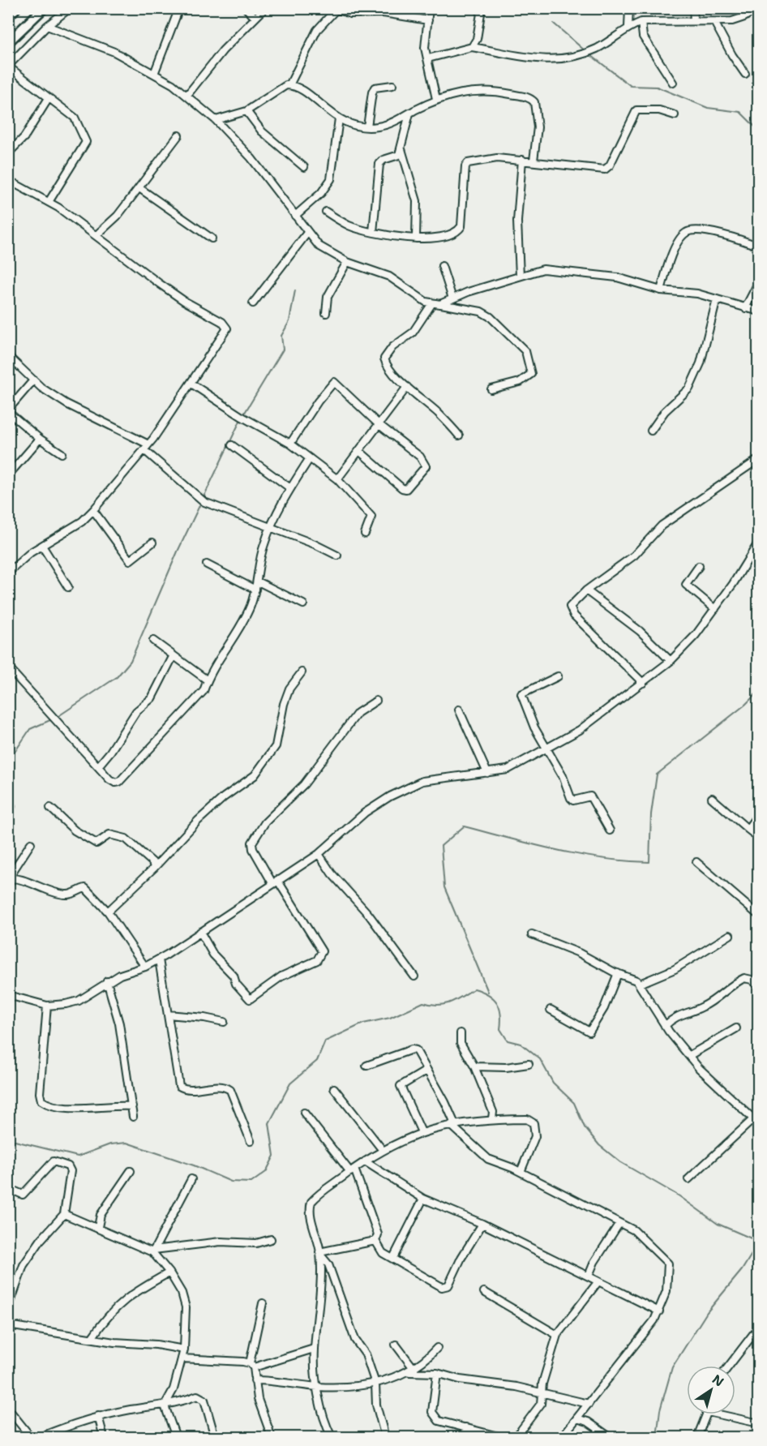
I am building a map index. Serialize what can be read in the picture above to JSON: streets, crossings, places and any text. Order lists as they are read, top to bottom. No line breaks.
{"north":"top right"}
